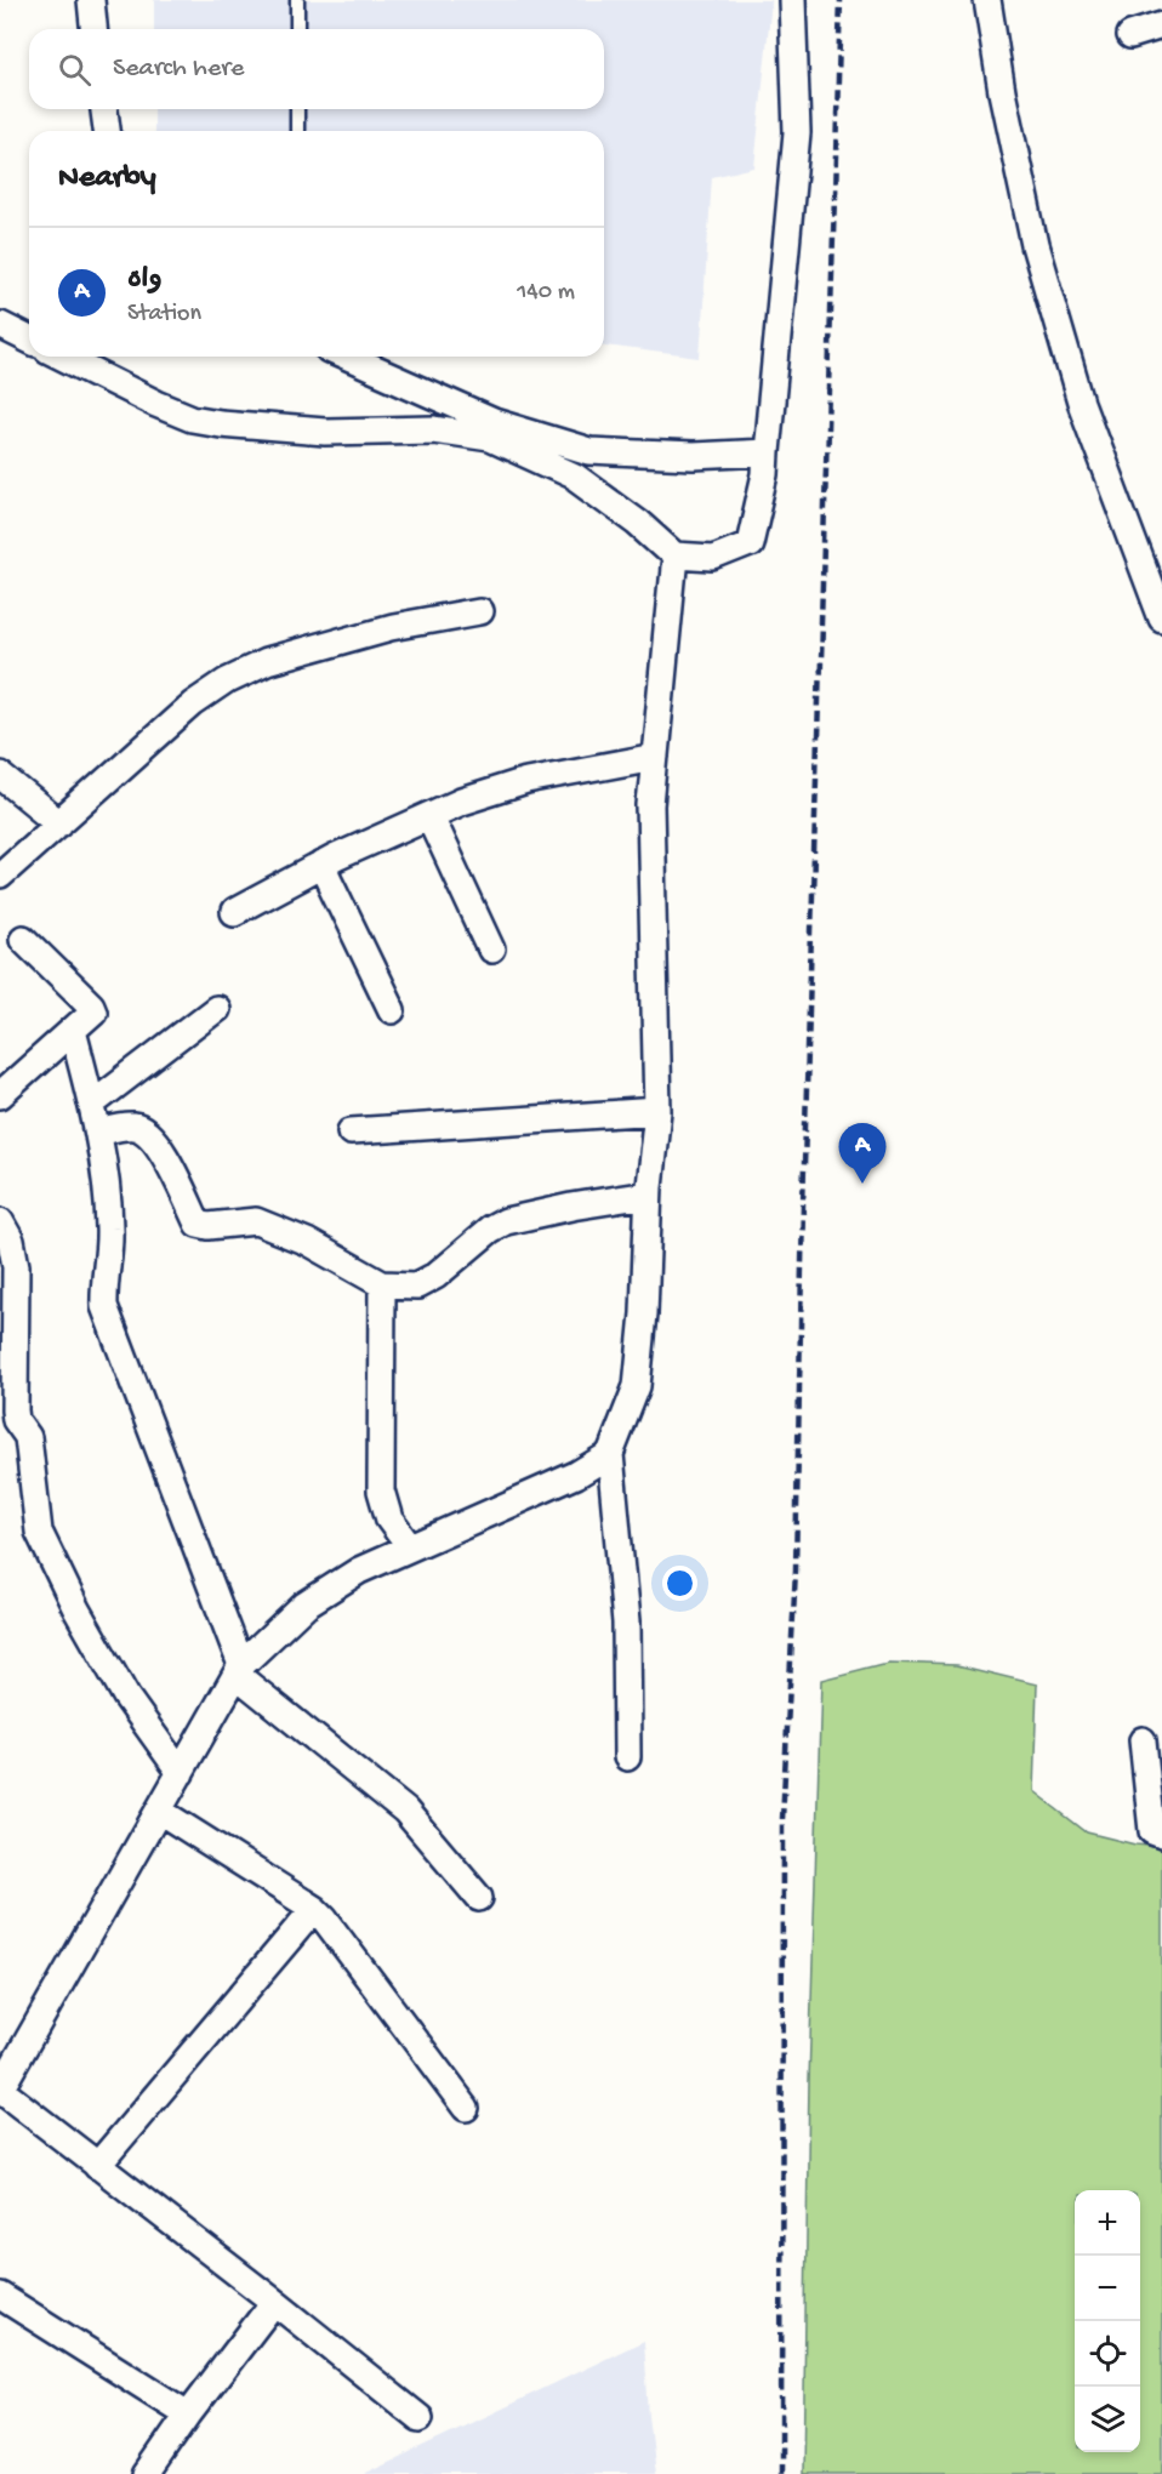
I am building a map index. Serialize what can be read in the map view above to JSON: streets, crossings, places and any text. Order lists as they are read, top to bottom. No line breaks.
{"page":{"search":"Search here","heading":"Nearby","list":[{"mark":"A","name":"واہ","note":"Station","value":"140 m"}],"pins":"A","map_buttons":["+","−"]}}
